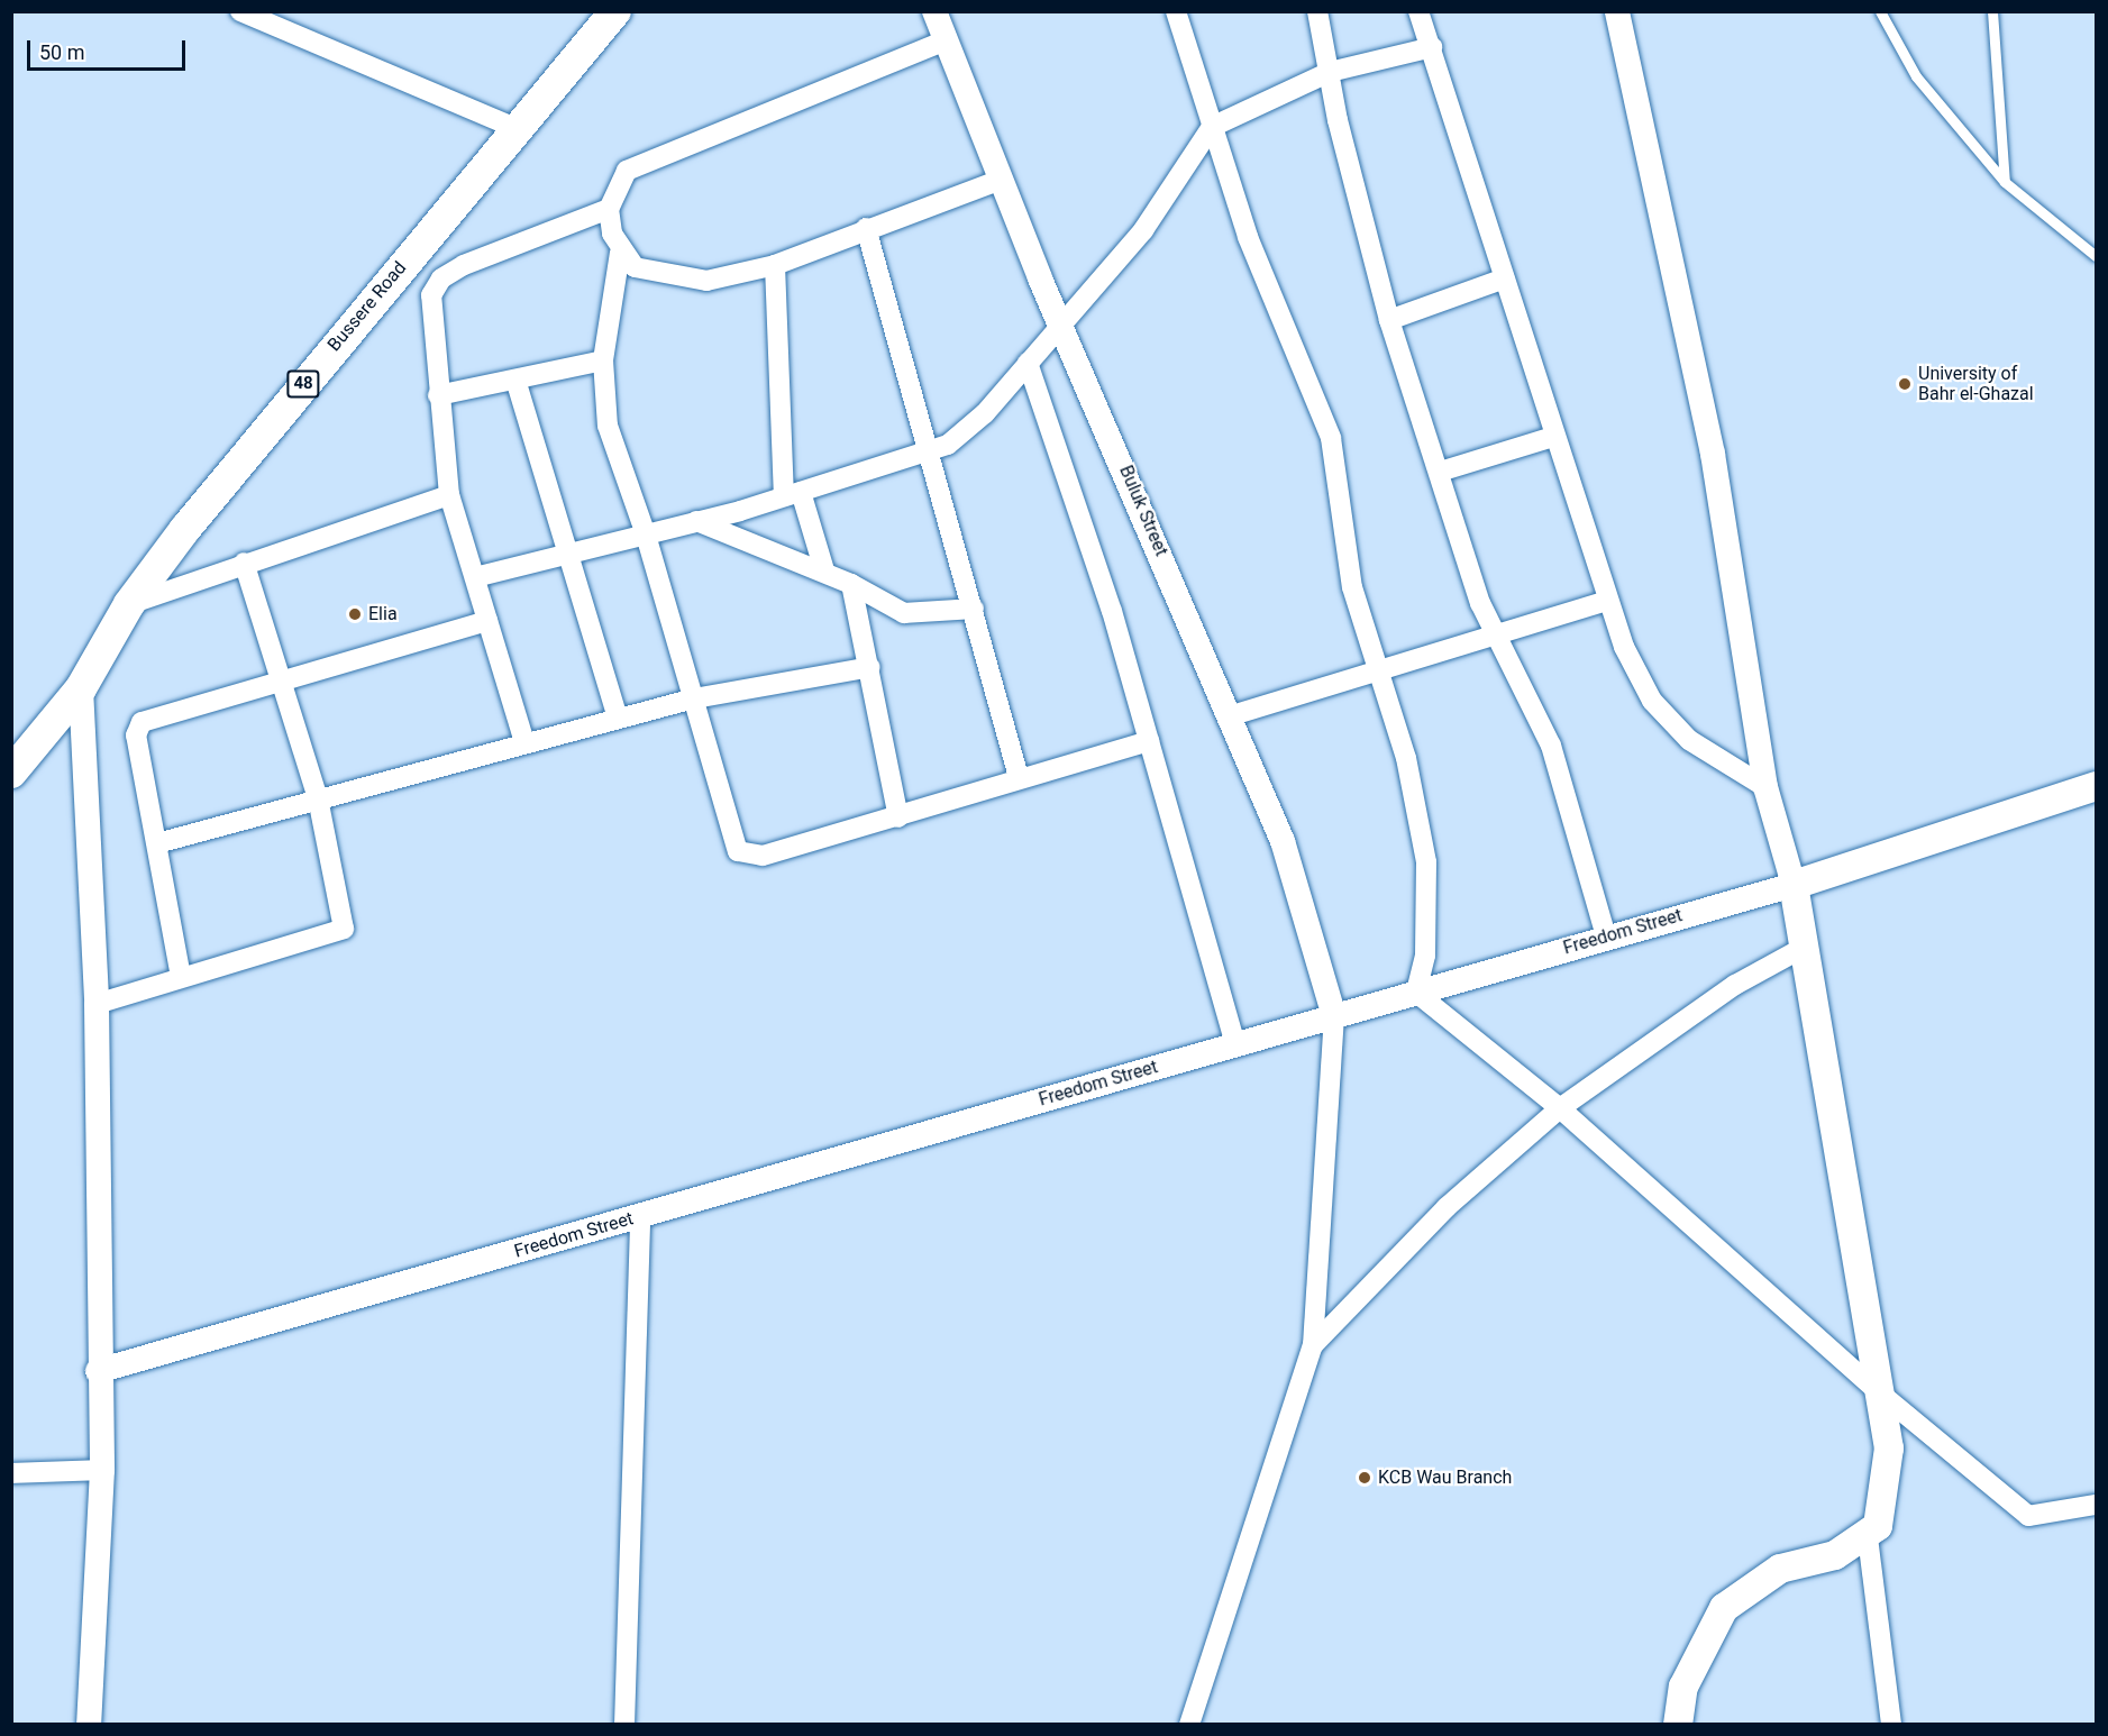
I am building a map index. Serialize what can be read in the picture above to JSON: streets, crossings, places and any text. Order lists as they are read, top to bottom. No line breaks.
{"streets":{"main road":["Bussere Road","48","Freedom Street"],"street":["Buluk Street"]},"crossings":[["Buluk Street","Freedom Street"]],"places":["University of Bahr el-Ghazal","Elia","KCB Wau Branch"],"scale_bar":"50 m"}
